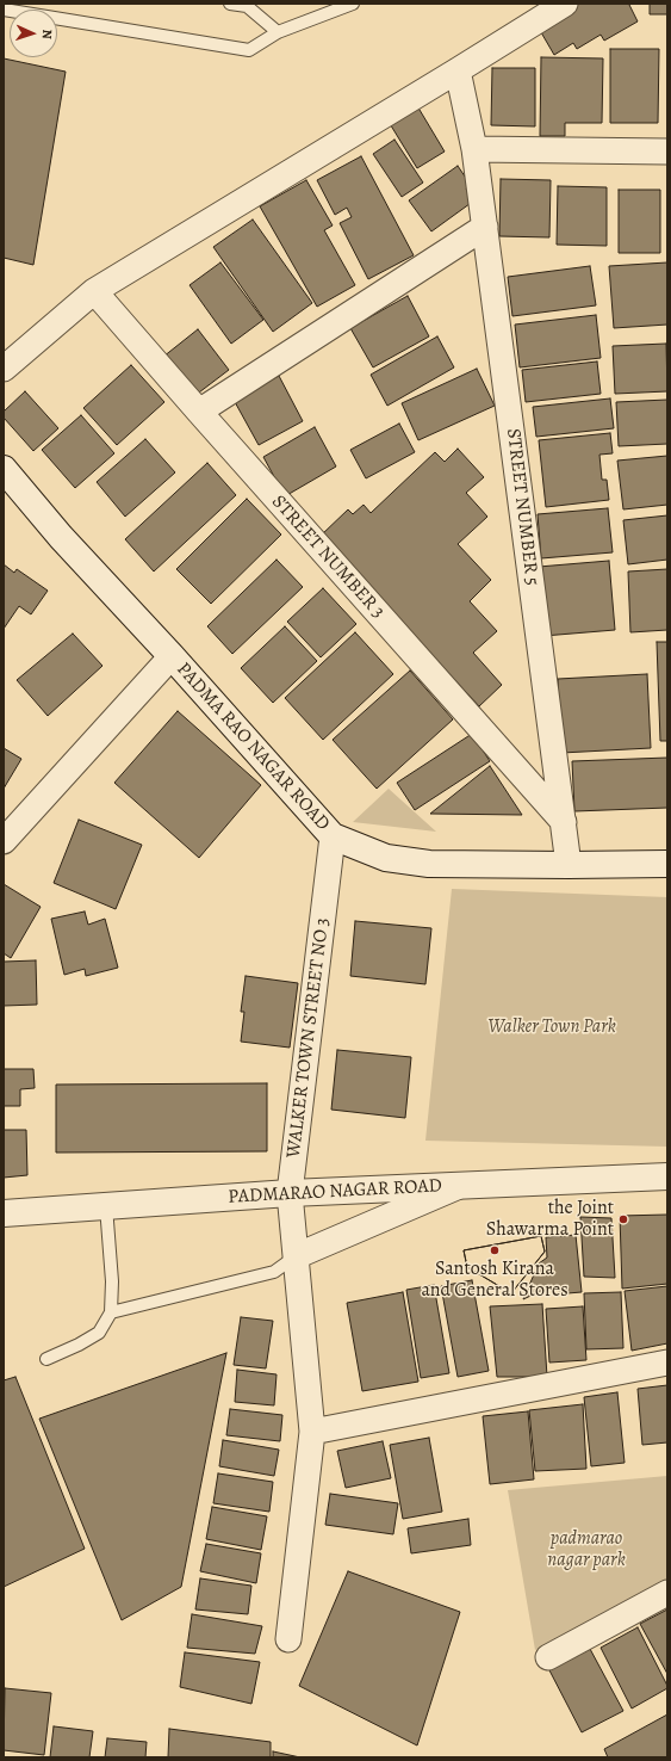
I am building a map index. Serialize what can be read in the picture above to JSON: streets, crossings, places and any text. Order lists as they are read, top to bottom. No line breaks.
{"streets":{"main road":["PADMA RAO NAGAR ROAD","PADMARAO NAGAR ROAD"],"street":["STREET NUMBER 5","STREET NUMBER 3","WALKER TOWN STREET NO 3"]},"crossings":[["STREET NUMBER 5","STREET NUMBER 3"],["STREET NUMBER 5","PADMA RAO NAGAR ROAD"],["PADMA RAO NAGAR ROAD","WALKER TOWN STREET NO 3"],["WALKER TOWN STREET NO 3","PADMARAO NAGAR ROAD"]],"parks":["Walker Town Park","padmarao nagar park"],"places":["the Joint Shawarma Point","Santosh Kirana and General Stores"],"north":"right"}
